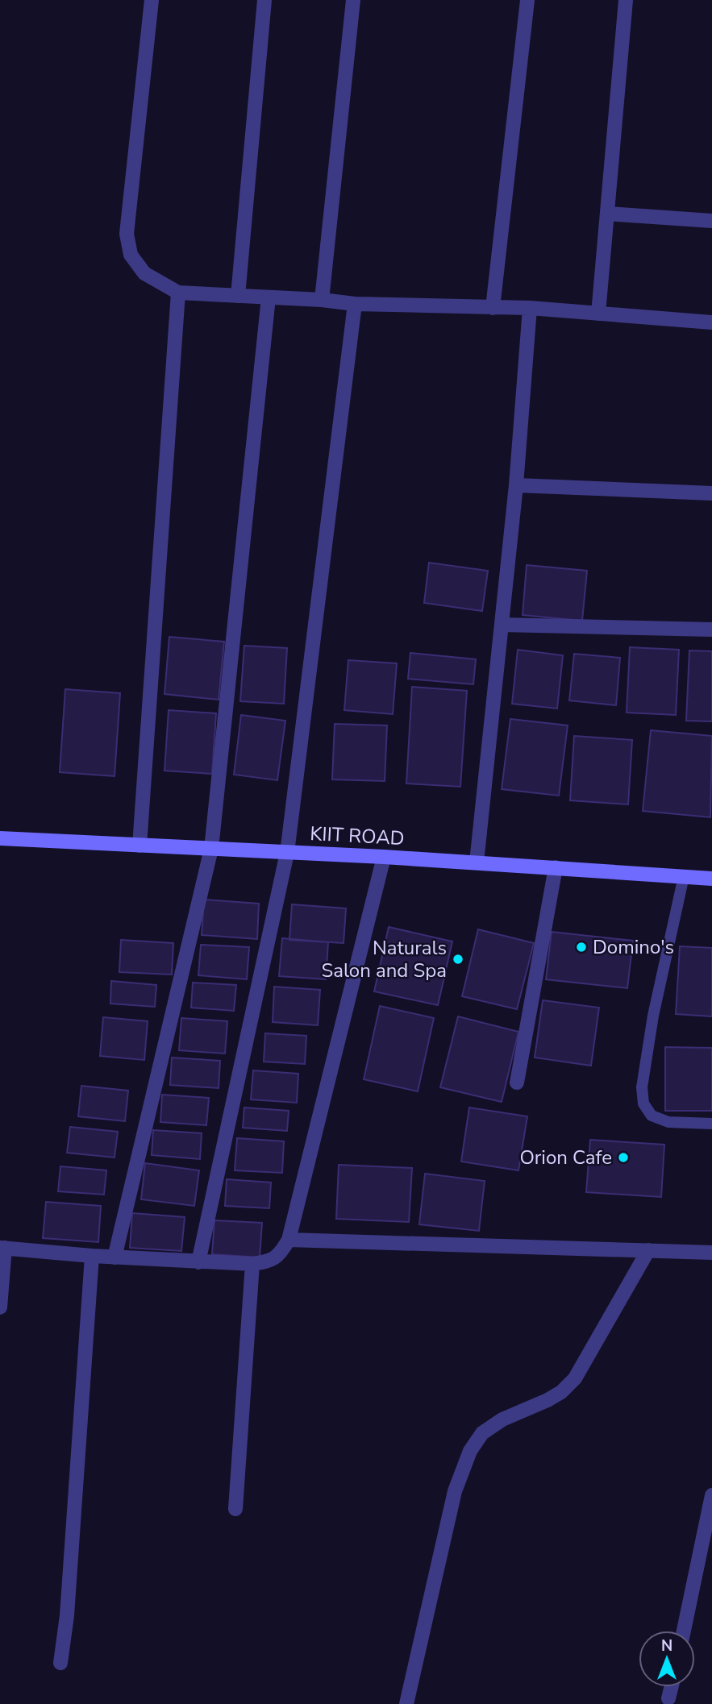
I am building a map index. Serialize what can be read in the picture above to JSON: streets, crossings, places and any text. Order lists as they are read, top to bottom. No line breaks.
{"streets":{"main road":["KIIT ROAD"]},"places":["Domino's","Naturals Salon and Spa","Orion Cafe"],"north":"top"}
